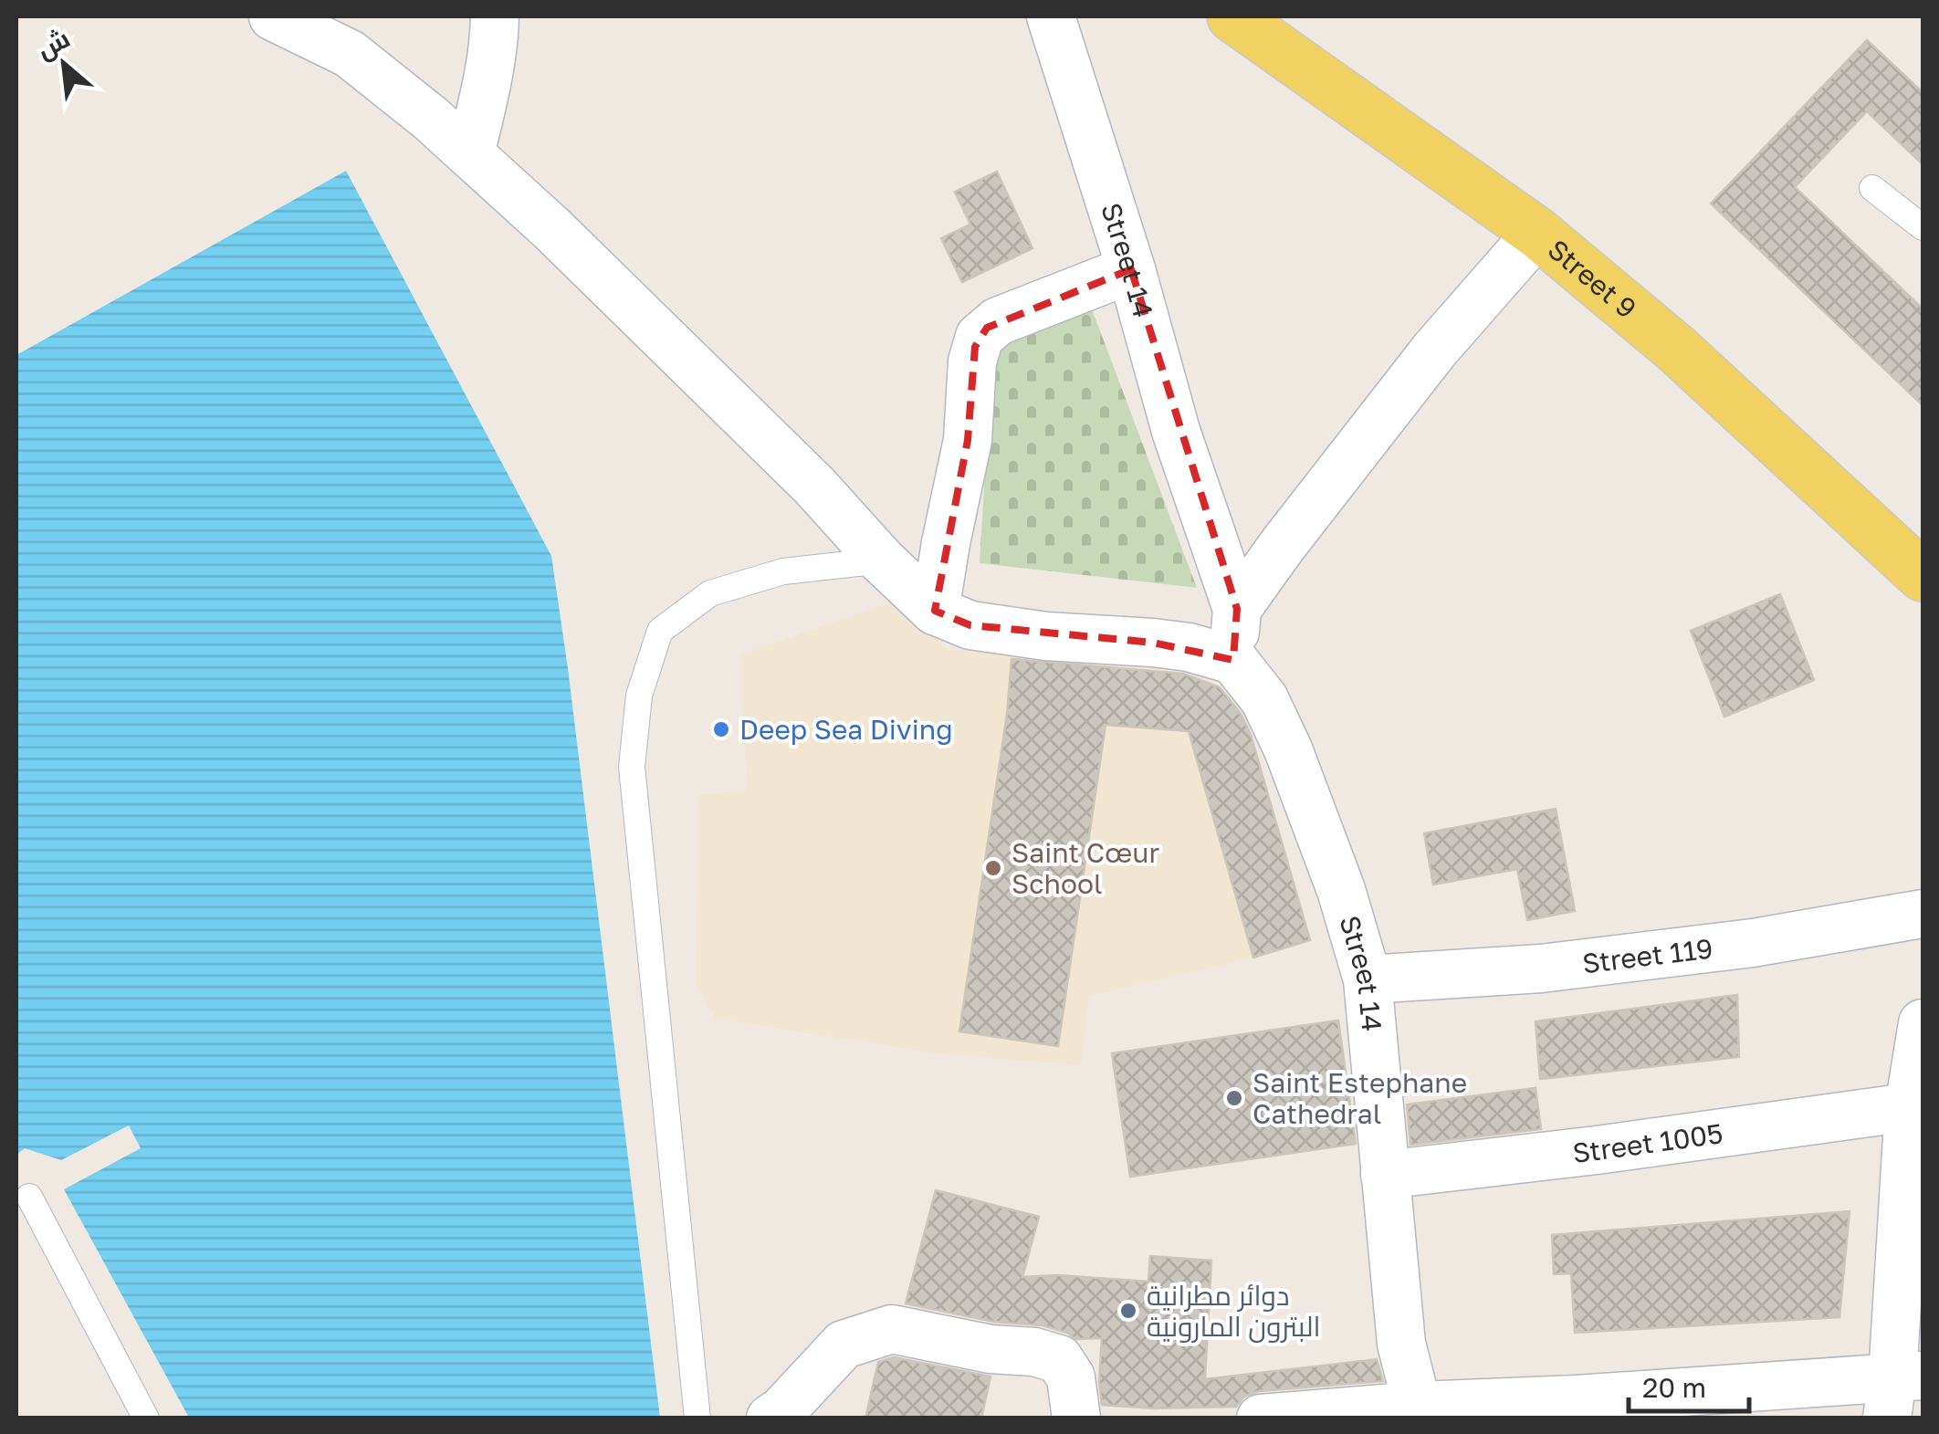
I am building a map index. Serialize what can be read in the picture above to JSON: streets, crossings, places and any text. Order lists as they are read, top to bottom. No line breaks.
{"streets":{"main road":["Street 9"],"street":["Street 14","Street 119","Street 1005"]},"crossings":[["Street 14","Street 119"],["Street 14","Street 1005"]],"places":["Deep Sea Diving","Saint Cœur School","Saint Estephane Cathedral","دوائر مطرانية البترون المارونية"],"scale_bar":"20 m","north":"top left"}
